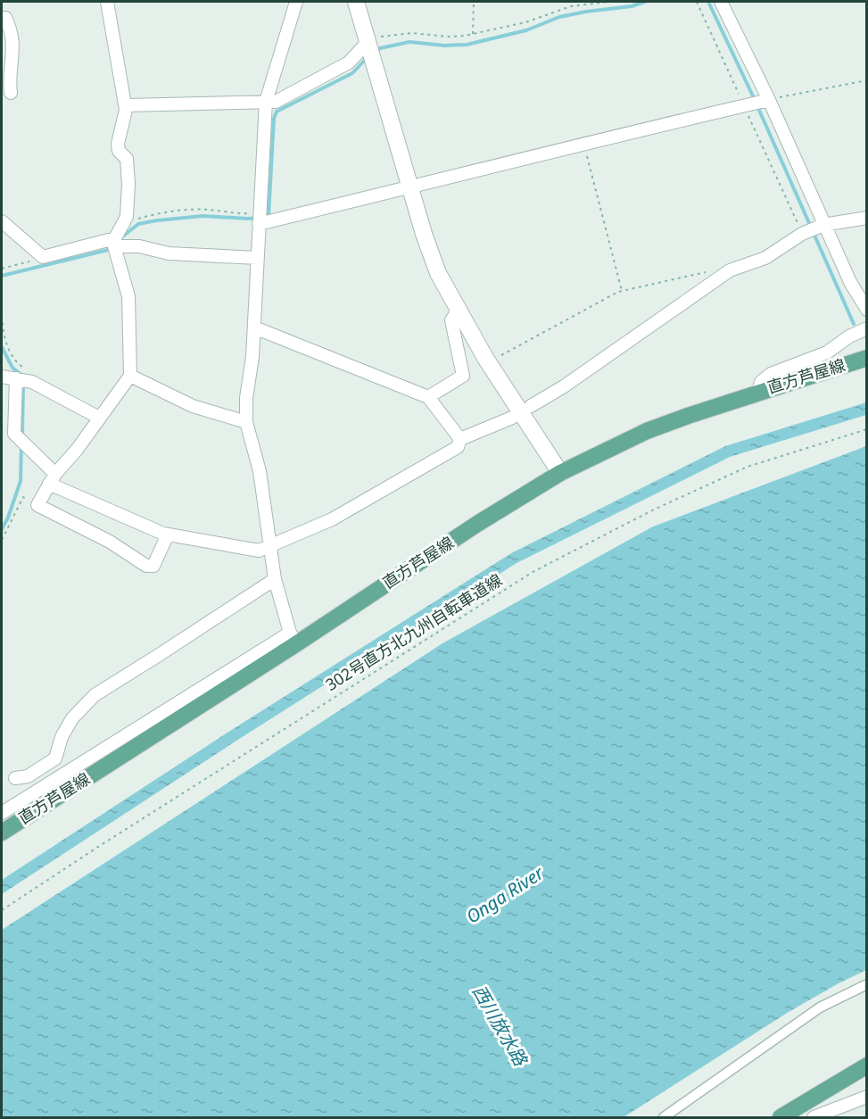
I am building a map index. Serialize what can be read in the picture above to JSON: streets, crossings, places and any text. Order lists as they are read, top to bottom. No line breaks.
{"streets":{"main road":["直方芦屋線"],"path":["302号直方北九州自転車道線"]},"water":["Onga River","西川放水路"]}
